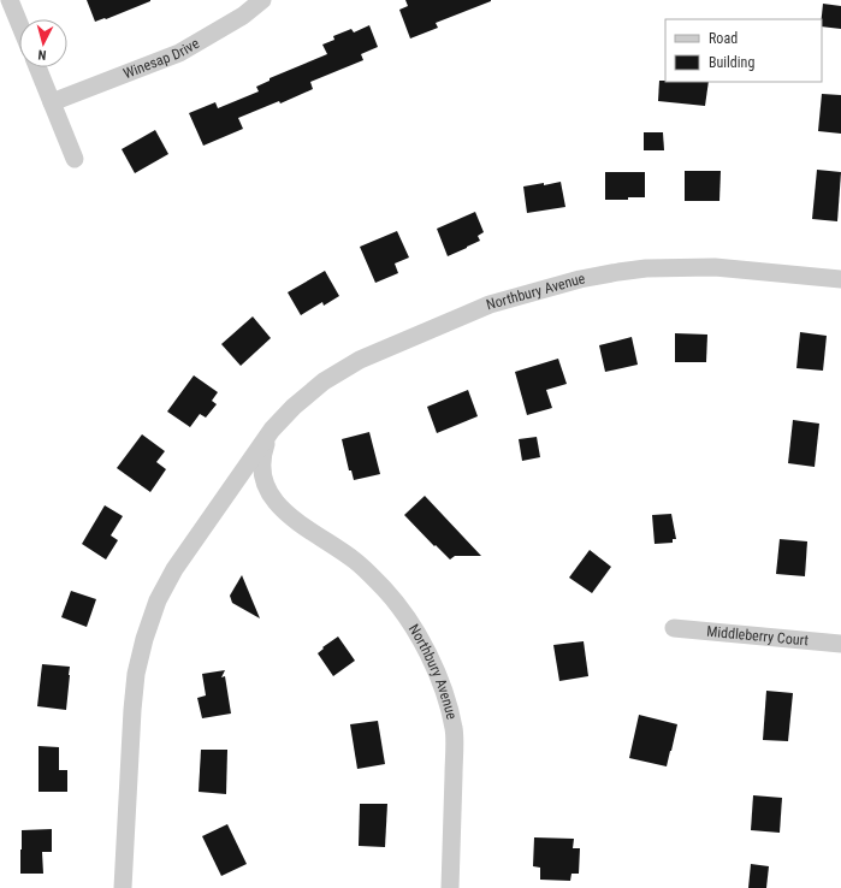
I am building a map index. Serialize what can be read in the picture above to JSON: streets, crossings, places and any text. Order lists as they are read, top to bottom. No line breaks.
{"streets":{"street":["Winesap Drive","Northbury Avenue","Middleberry Court"]},"legend":["Road","Building"],"north":"bottom"}
